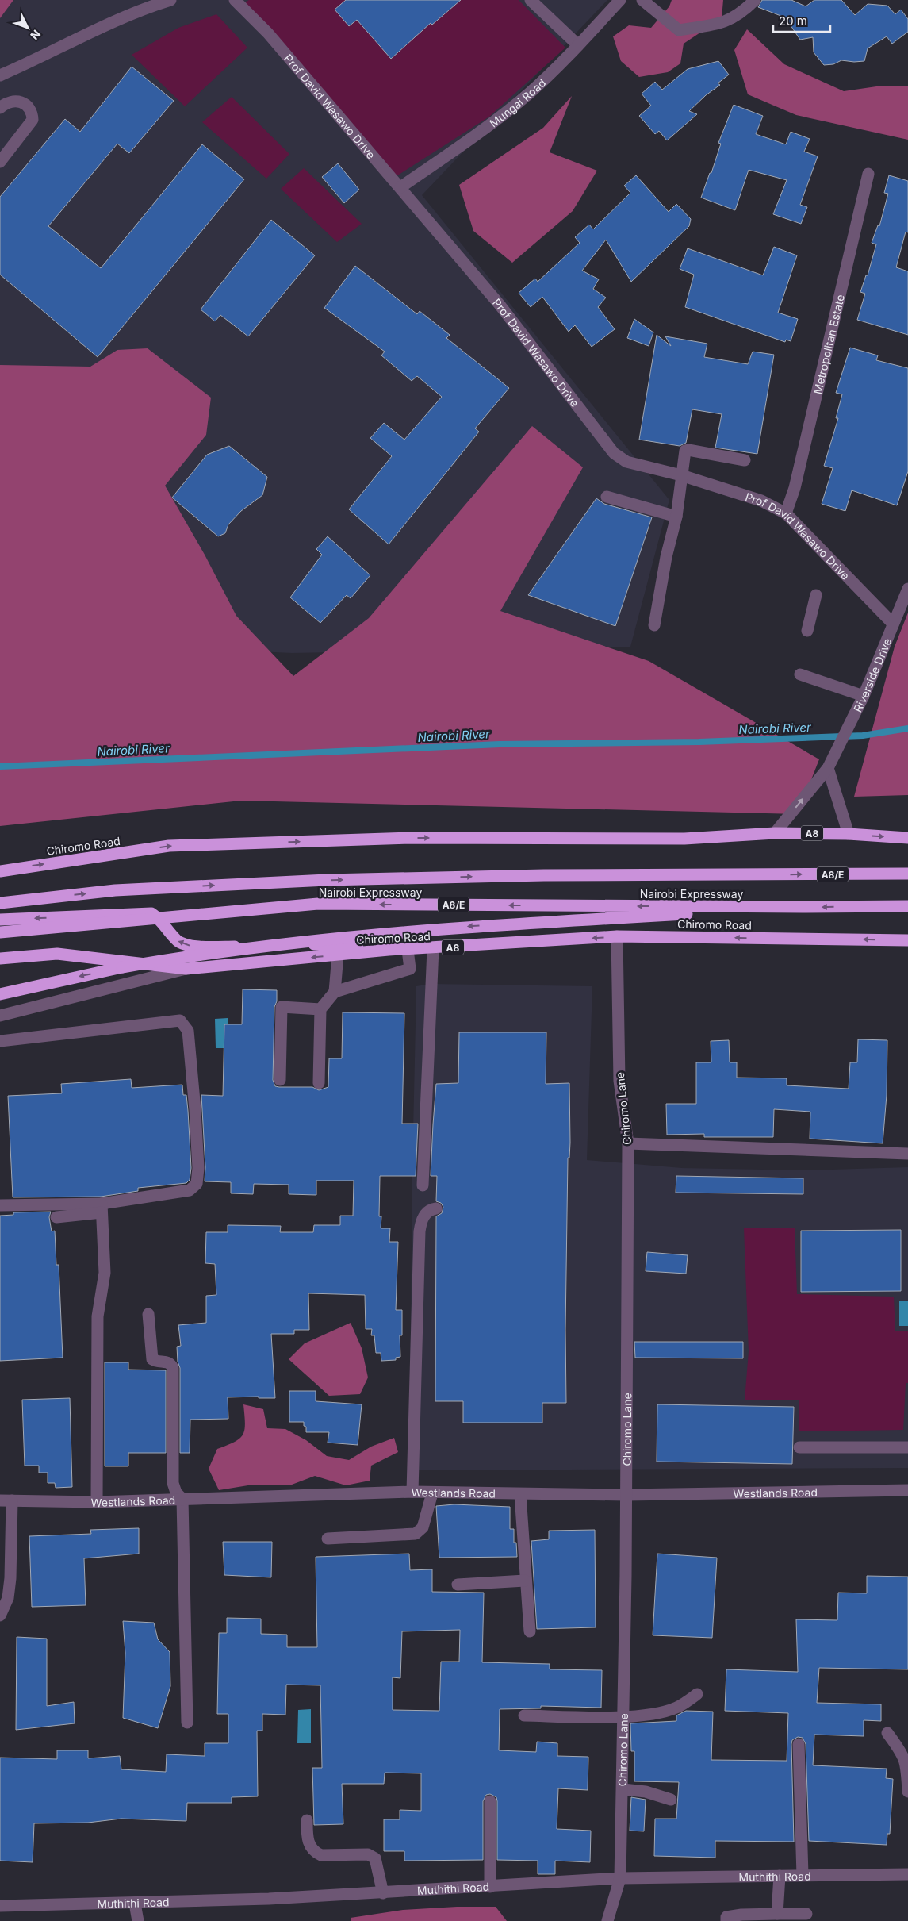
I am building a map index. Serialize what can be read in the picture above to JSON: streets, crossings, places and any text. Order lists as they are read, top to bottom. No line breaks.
{"streets":{"highway":["A8","Chiromo Road","A8/E","Nairobi Expressway"],"street":["Mungai Road","Prof David Wasawo Drive","Metropolitan Estate","Riverside Drive","Chiromo Lane","Westlands Road","Muthithi Road"]},"crossings":[["Mungai Road","Prof David Wasawo Drive"],["Prof David Wasawo Drive","Metropolitan Estate"],["Prof David Wasawo Drive","Riverside Drive"],["Riverside Drive","Chiromo Road"],["Chiromo Road","Chiromo Lane"],["Chiromo Lane","Westlands Road"],["Chiromo Lane","Muthithi Road"]],"water":["Nairobi River"],"scale_bar":"20 m","north":"bottom right"}
